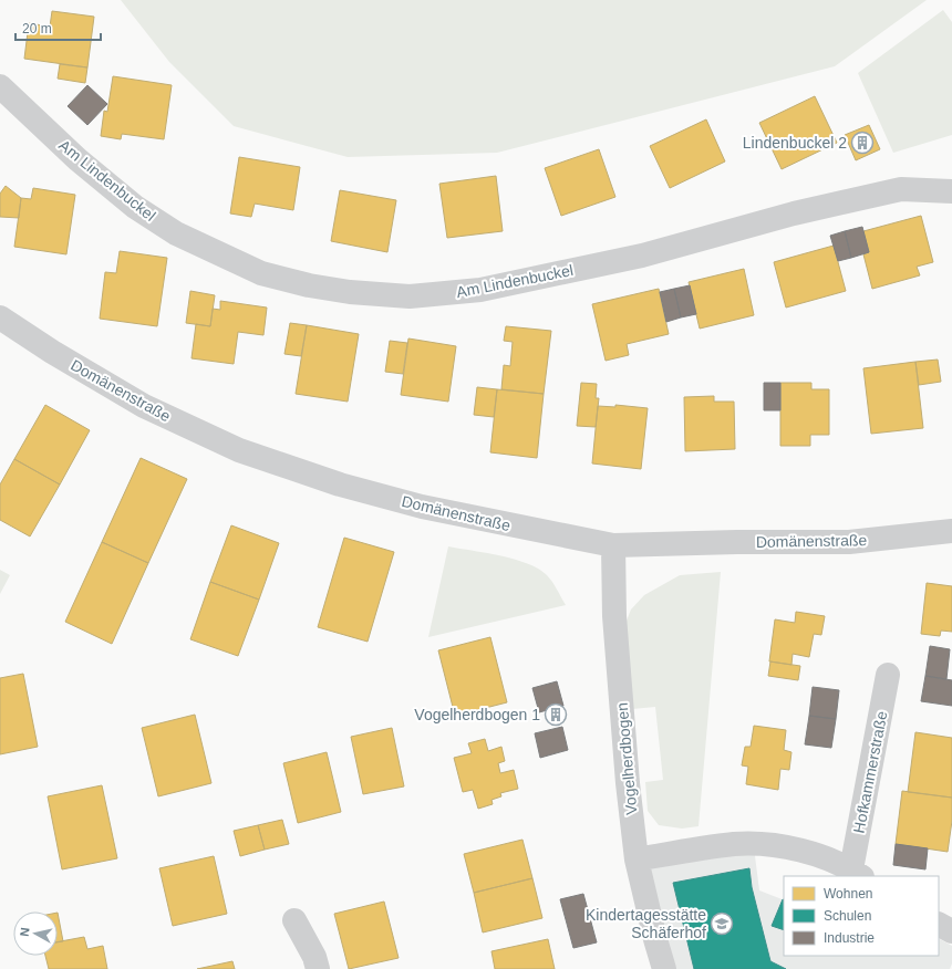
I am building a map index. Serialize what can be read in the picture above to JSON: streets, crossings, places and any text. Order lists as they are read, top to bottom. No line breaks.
{"streets":{"street":["Am Lindenbuckel","Domänenstraße","Vogelherdbogen","Hofkammerstraße"]},"crossings":[["Domänenstraße","Vogelherdbogen"],["Vogelherdbogen","Hofkammerstraße"]],"places":{"building":["Lindenbuckel 2","Vogelherdbogen 1"],"school or university":["Kindertagesstätte Schäferhof"]},"legend":["Wohnen","Schulen","Industrie"],"scale_bar":"20 m","north":"left"}
